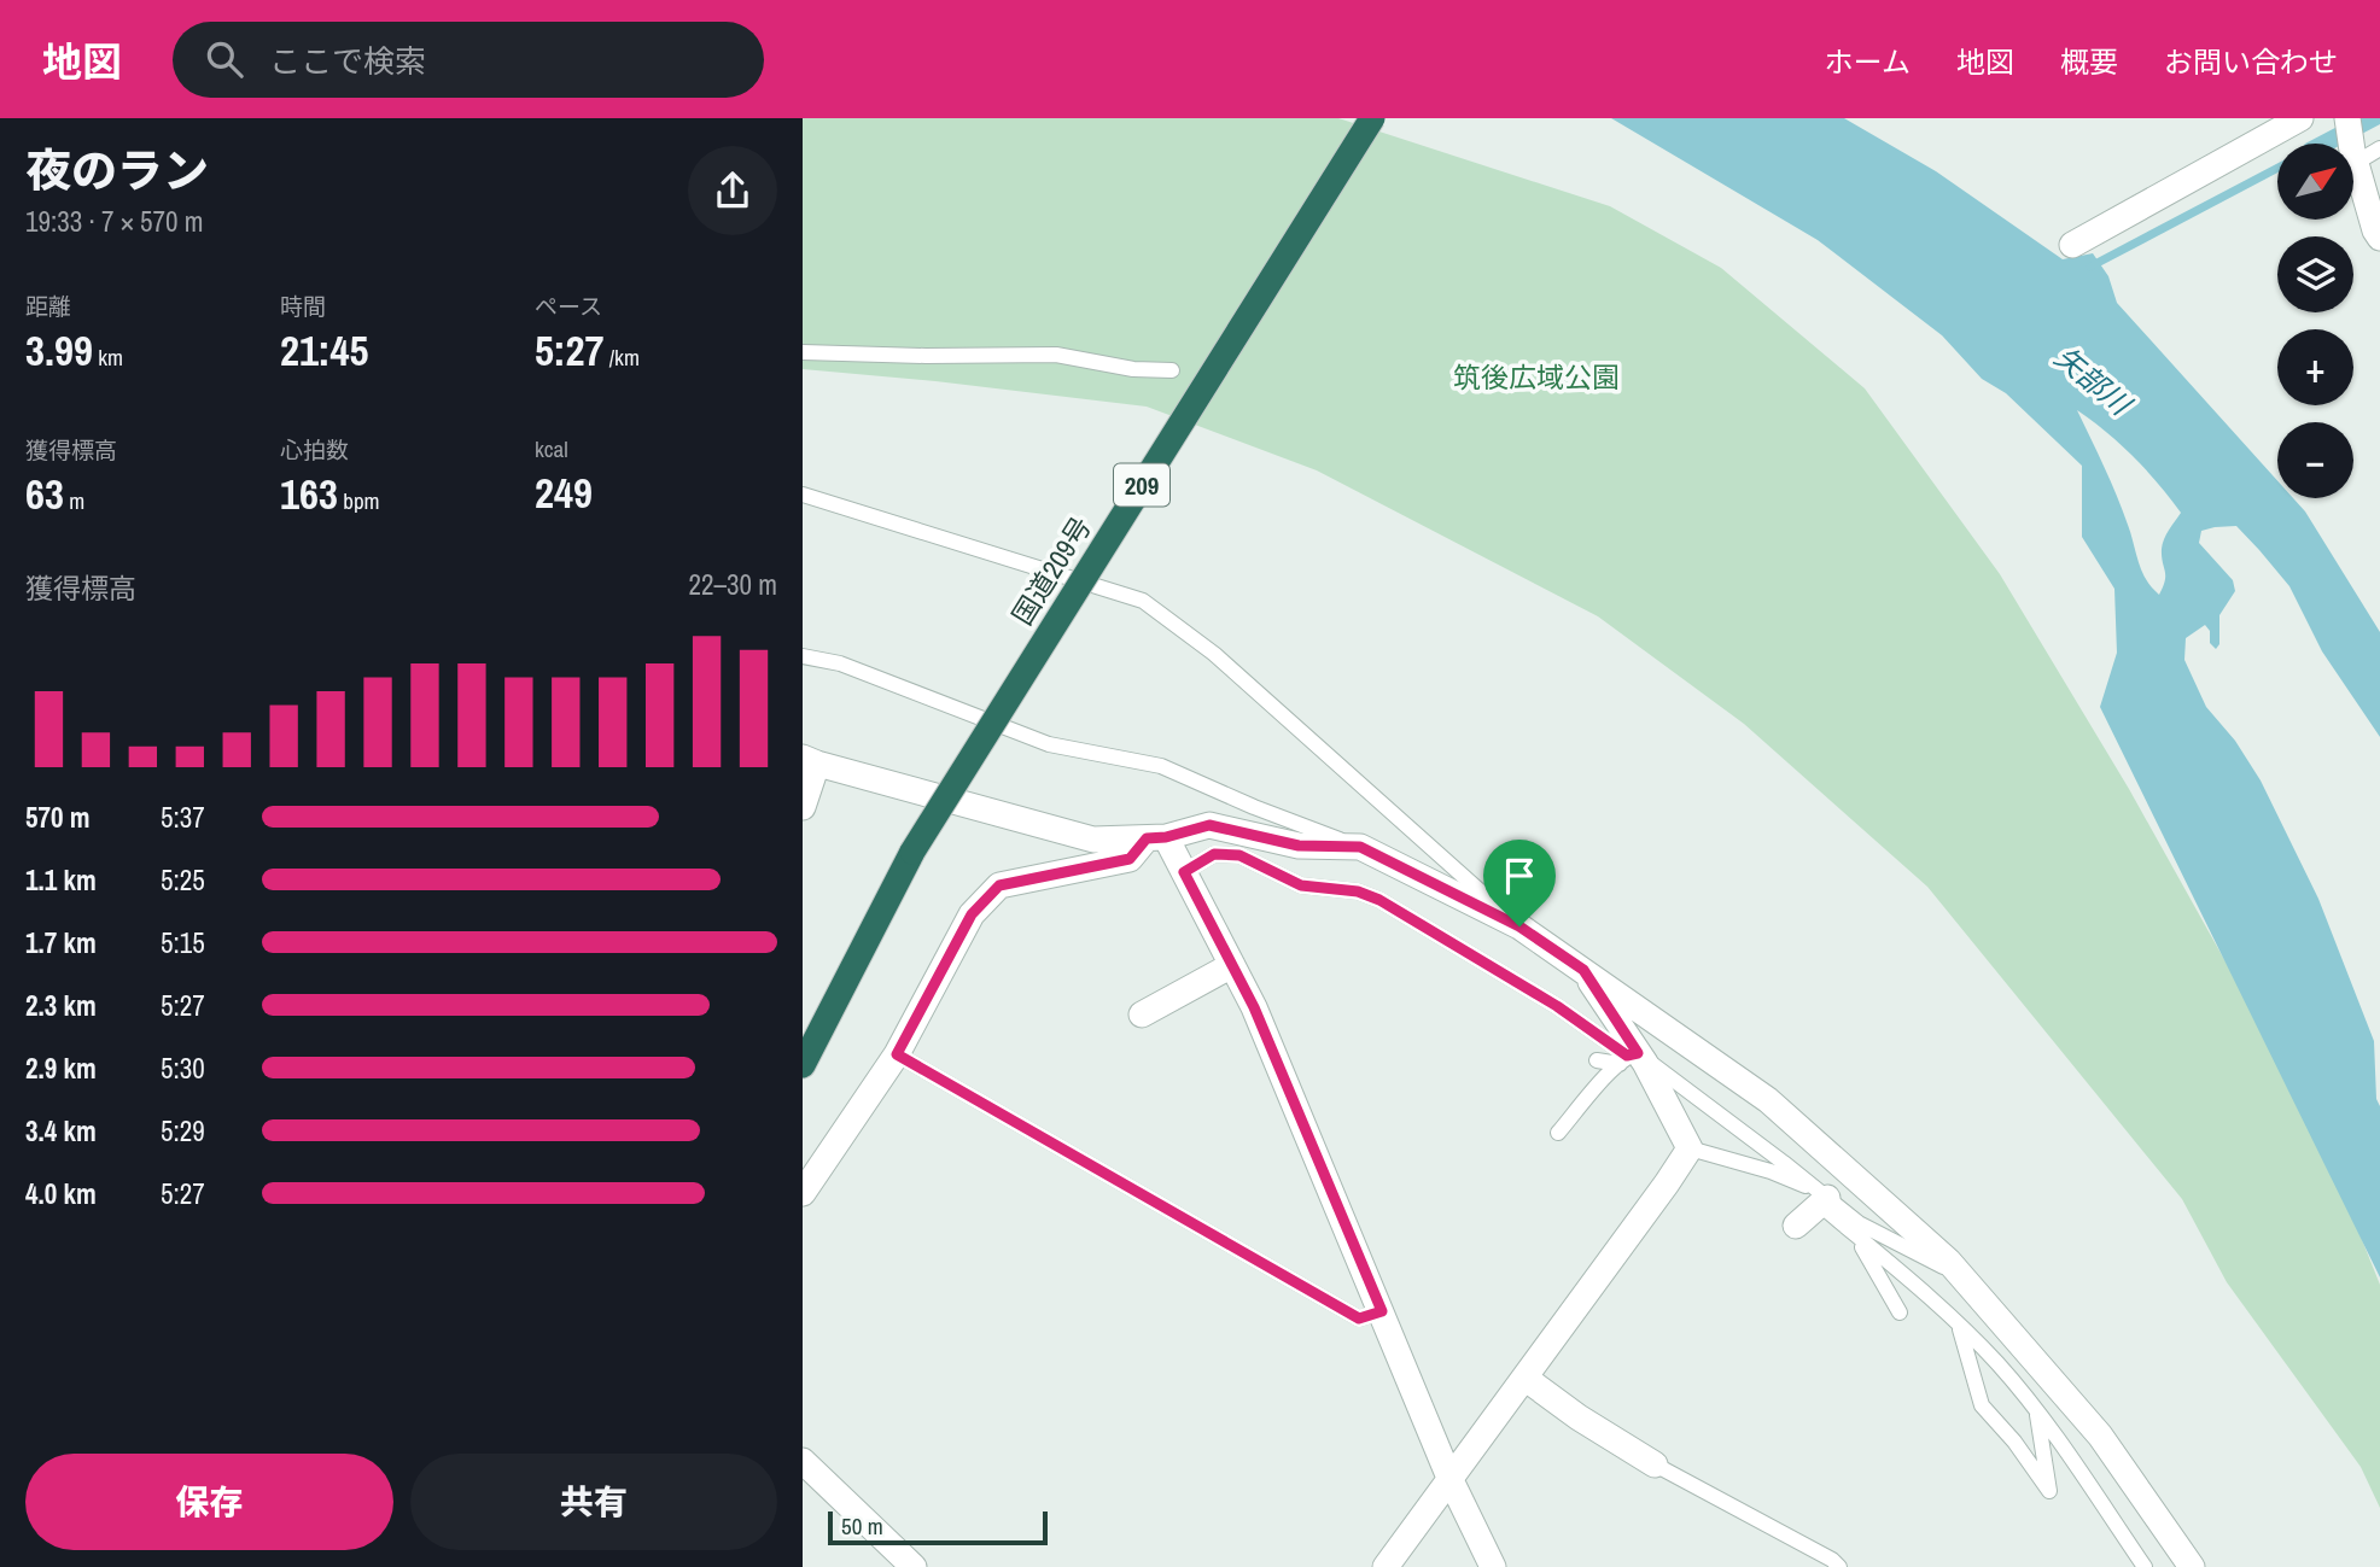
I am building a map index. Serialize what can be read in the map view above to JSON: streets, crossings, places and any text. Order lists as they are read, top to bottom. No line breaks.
{"streets":{"highway":["209","国道209号"]},"water":["矢部川"],"parks":["筑後広域公園"],"scale_bar":"50 m","north":"top right","page":{"header":"地図","search":"ここで検索","nav":["ホーム","地図","概要","お問い合わせ"],"heading":["夜のラン","19:33 · 7 × 570 m"],"map_buttons":["+","−"],"stats":[["距離","3.99 km"],["時間","21:45"],["ペース","5:27 /km"],["獲得標高","63 m"],["心拍数","163 bpm"],["kcal","249"]],"chart":["獲得標高","22–30 m"],"list":[{"name":"570 m","note":"5:37"},{"name":"1.1 km","note":"5:25"},{"name":"1.7 km","note":"5:15"},{"name":"2.3 km","note":"5:27"},{"name":"2.9 km","note":"5:30"},{"name":"3.4 km","note":"5:29"},{"name":"4.0 km","note":"5:27"}],"buttons":["保存","共有"],"scale":"50 m"}}
